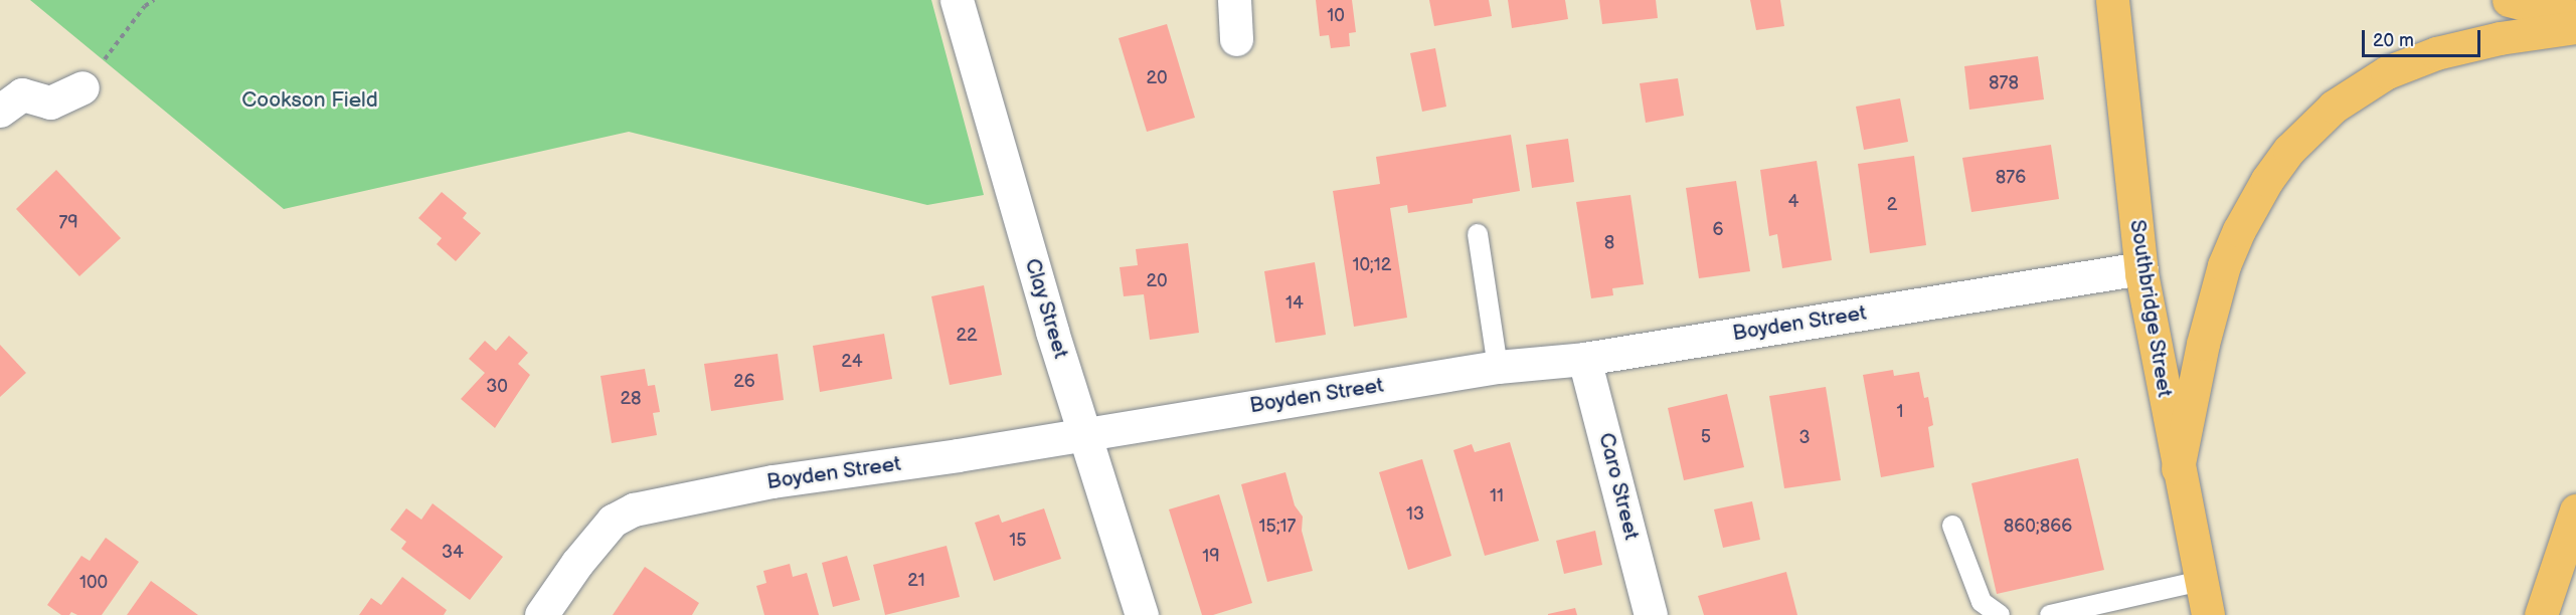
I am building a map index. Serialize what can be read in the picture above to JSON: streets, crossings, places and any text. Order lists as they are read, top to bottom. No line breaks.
{"streets":{"main road":["Southbridge Street"],"street":["Clay Street","Boyden Street","Caro Street"]},"crossings":[["Clay Street","Boyden Street"],["Southbridge Street","Boyden Street"],["Boyden Street","Caro Street"]],"parks":["Cookson Field"],"house_numbers":["10","20","878","876","4","2","79","6","8","10;12","20","14","22","24","26","30","28","1","5","3","11","13","15;17","860;866","15","34","19","21","100"],"scale_bar":"20 m"}
